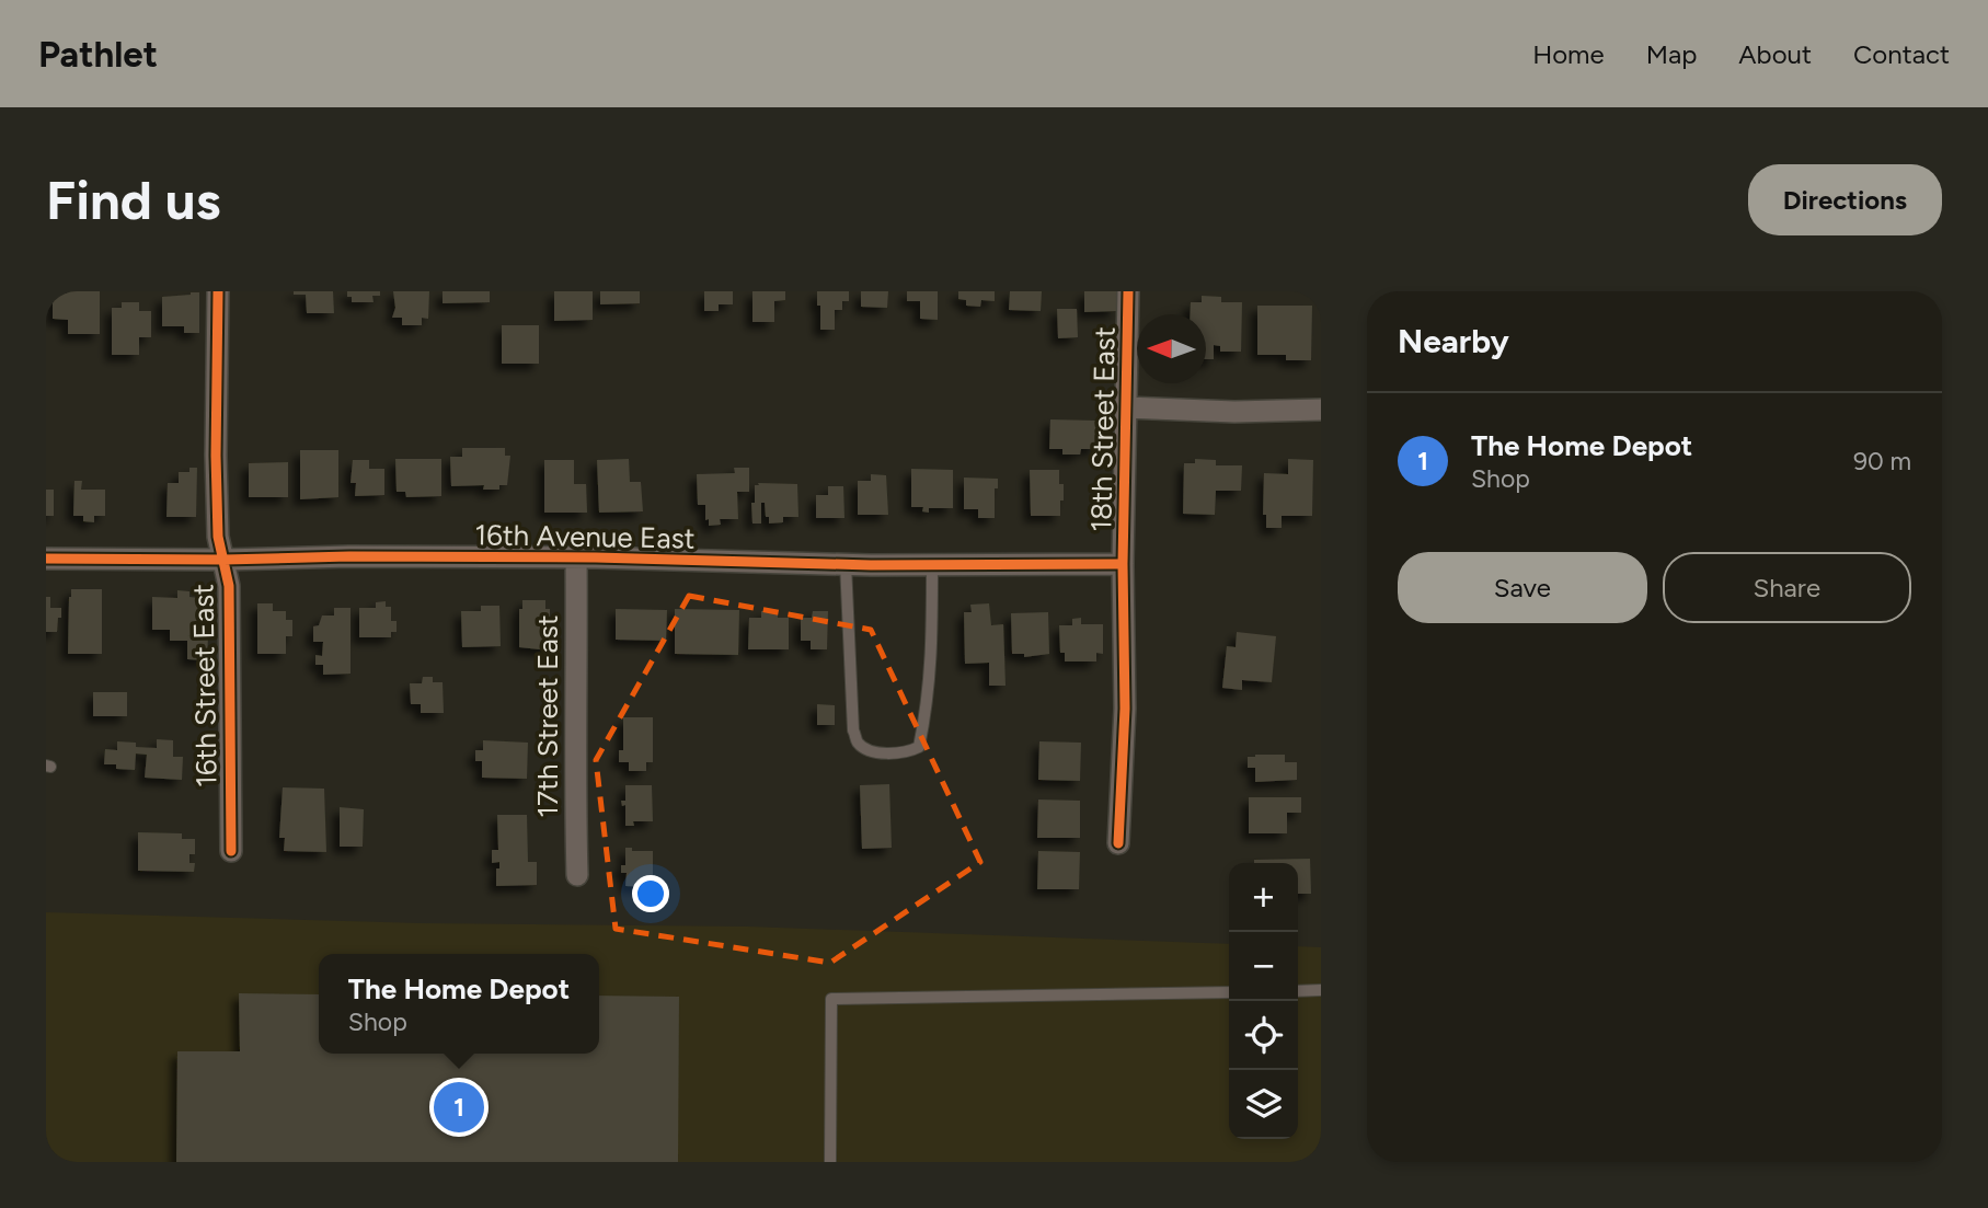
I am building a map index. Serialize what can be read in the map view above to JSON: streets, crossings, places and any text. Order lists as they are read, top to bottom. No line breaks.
{"streets":{"street":["18th Street East","16th Avenue East","16th Street East","17th Street East"]},"crossings":[["18th Street East","16th Avenue East"],["16th Avenue East","16th Street East"],["16th Avenue East","17th Street East"]],"north":"left","page":{"header":"Pathlet","nav":["Home","Map","About","Contact"],"buttons":["Directions",["Save","Share"]],"title":"Find us","heading":"Nearby","list":[{"mark":"1","name":"The Home Depot","note":"Shop","value":"90 m"}],"map_buttons":["+","−"],"popup":["The Home Depot","Shop"],"pins":"1"}}
